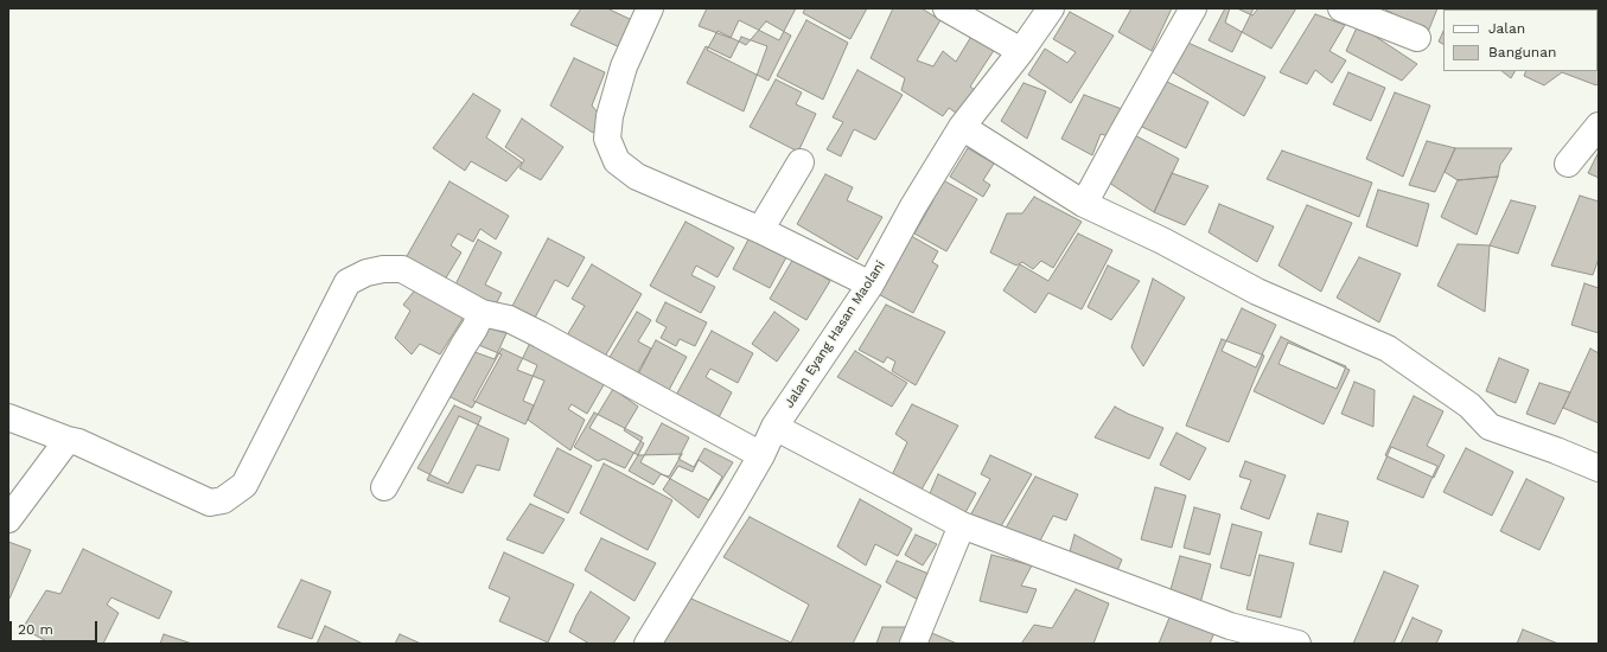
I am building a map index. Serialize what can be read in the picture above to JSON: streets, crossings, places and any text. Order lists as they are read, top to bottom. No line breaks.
{"streets":{"street":["Jalan Eyang Hasan Maolani"]},"legend":["Jalan","Bangunan"],"scale_bar":"20 m"}
